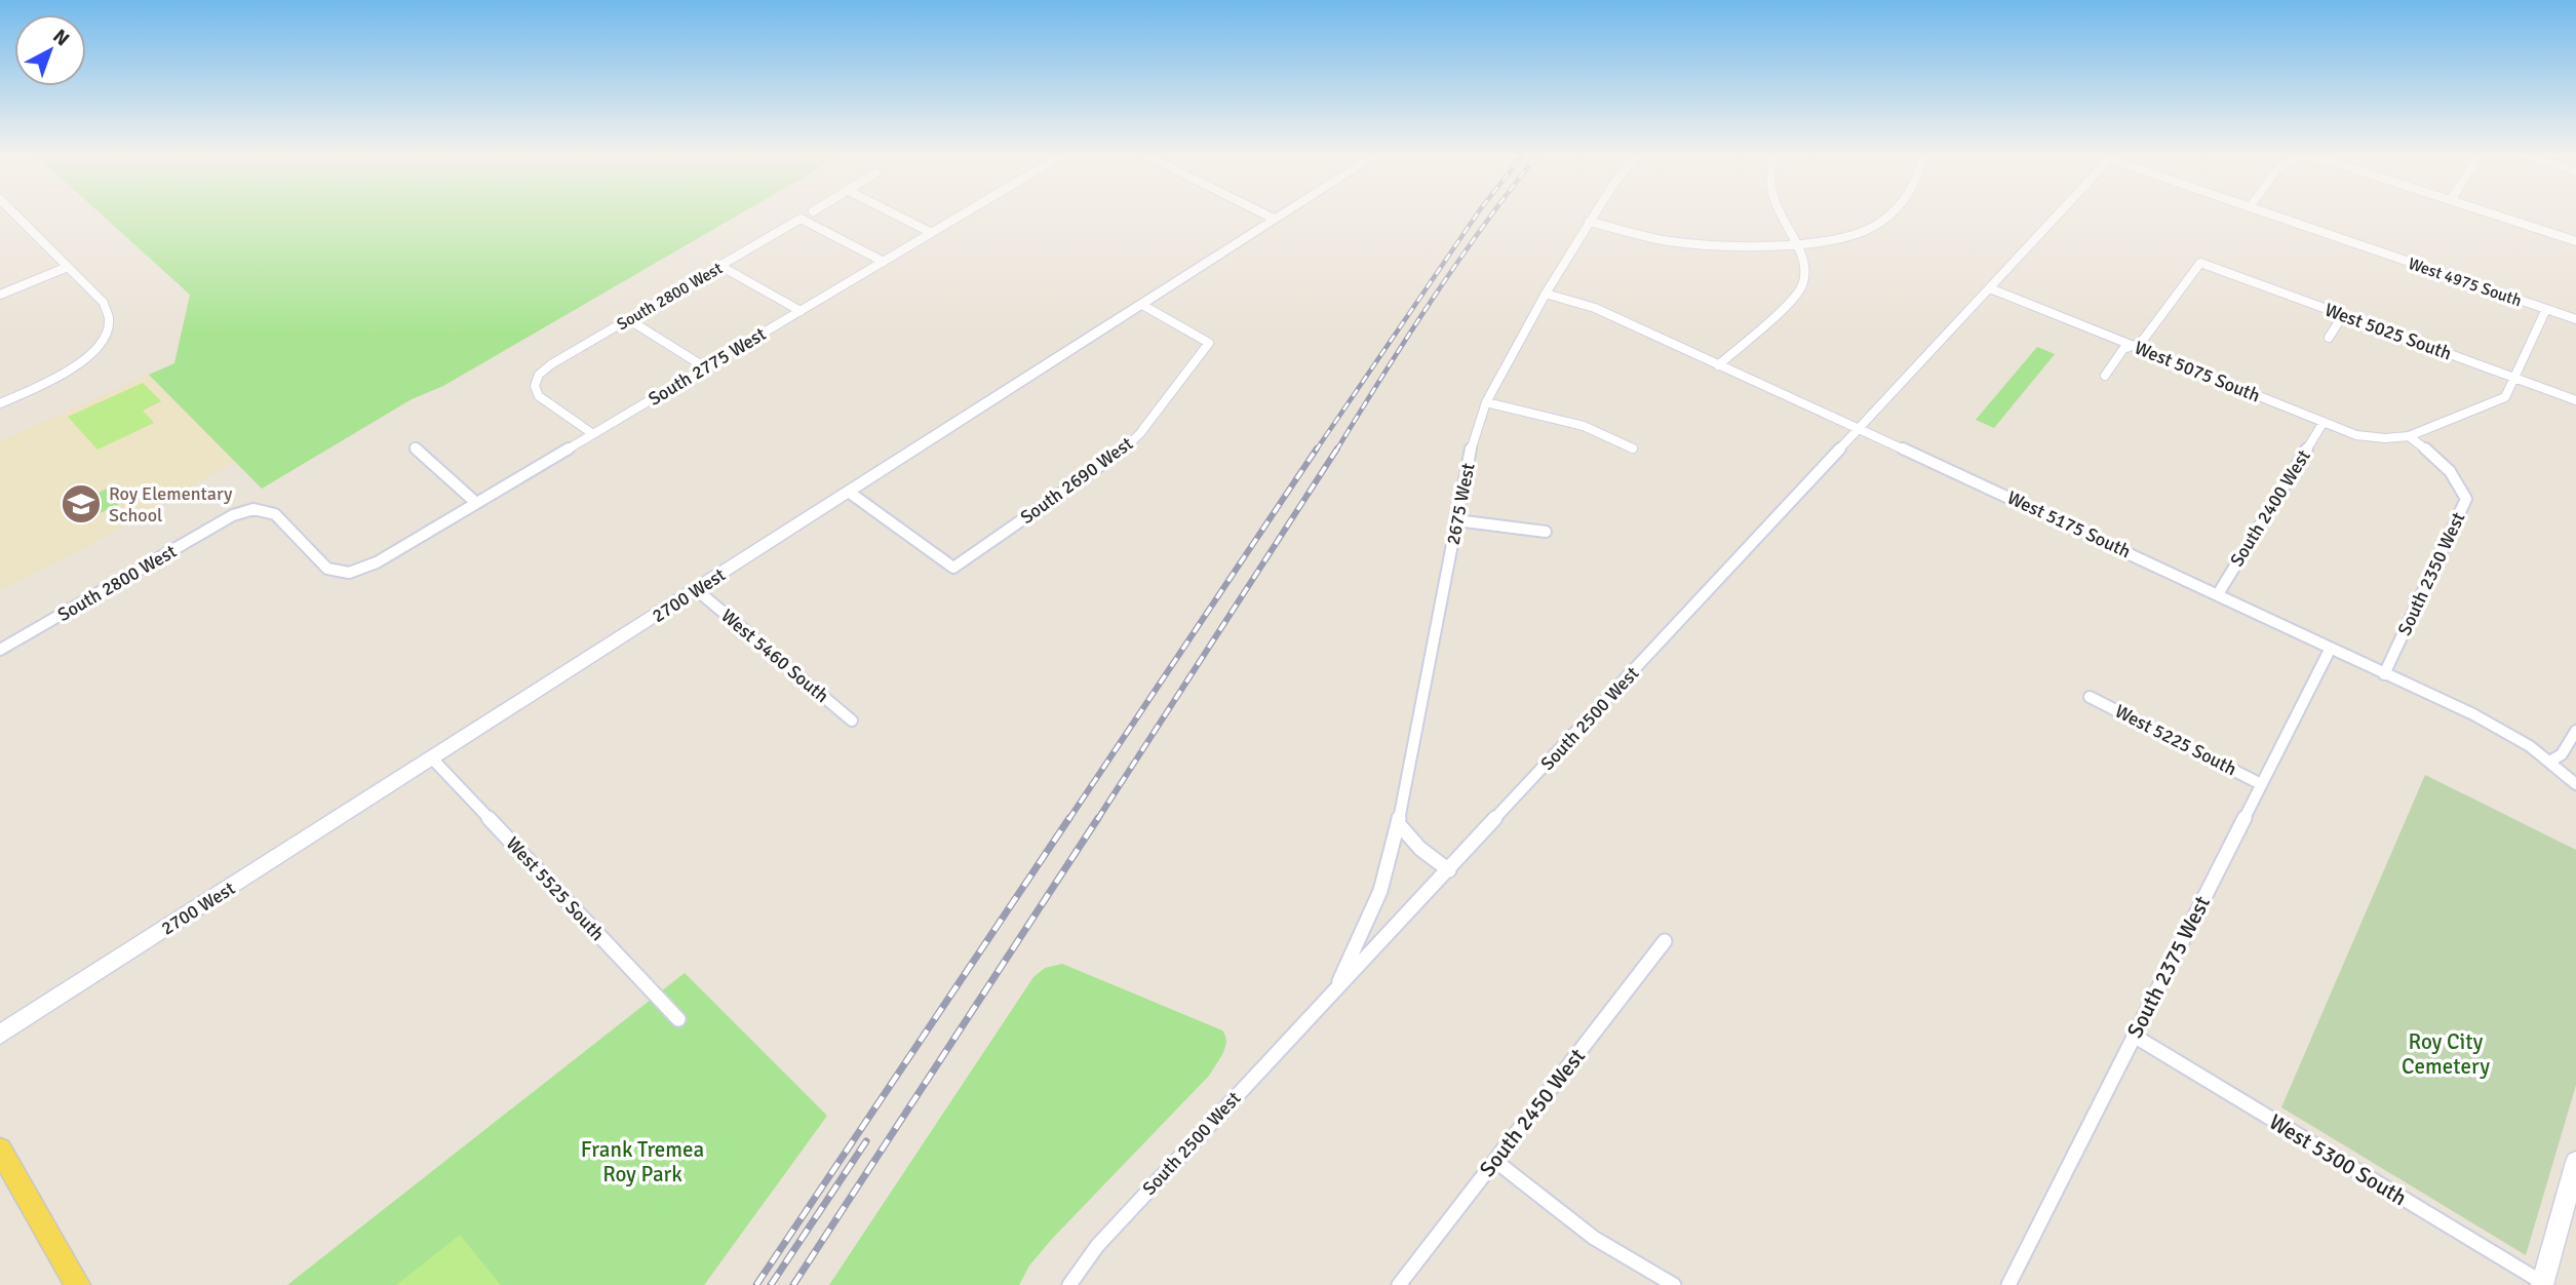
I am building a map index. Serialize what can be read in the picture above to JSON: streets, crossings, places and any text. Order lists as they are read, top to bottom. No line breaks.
{"streets":{"street":["West 4975 South","South 2800 West","West 5025 South","South 2775 West","West 5075 South","South 2690 West","2675 West","South 2400 West","West 5175 South","South 2350 West","2700 West","West 5460 South","South 2500 West","West 5225 South","West 5525 South","South 2375 West","South 2450 West","West 5300 South"]},"crossings":[["South 2800 West","South 2775 West"],["West 5025 South","West 5075 South"],["West 5075 South","South 2400 West"],["West 5075 South","South 2350 West"],["West 5075 South","South 2500 West"],["South 2690 West","2700 West"],["2675 West","West 5175 South"],["2675 West","South 2500 West"],["South 2400 West","West 5175 South"],["West 5175 South","South 2350 West"],["West 5175 South","South 2500 West"],["West 5175 South","South 2375 West"],["2700 West","West 5460 South"],["2700 West","West 5525 South"],["West 5225 South","South 2375 West"],["South 2375 West","West 5300 South"]],"parks":["Roy City Cemetery","Frank Tremea Roy Park"],"places":{"school or university":["Roy Elementary School"]},"north":"top right"}
